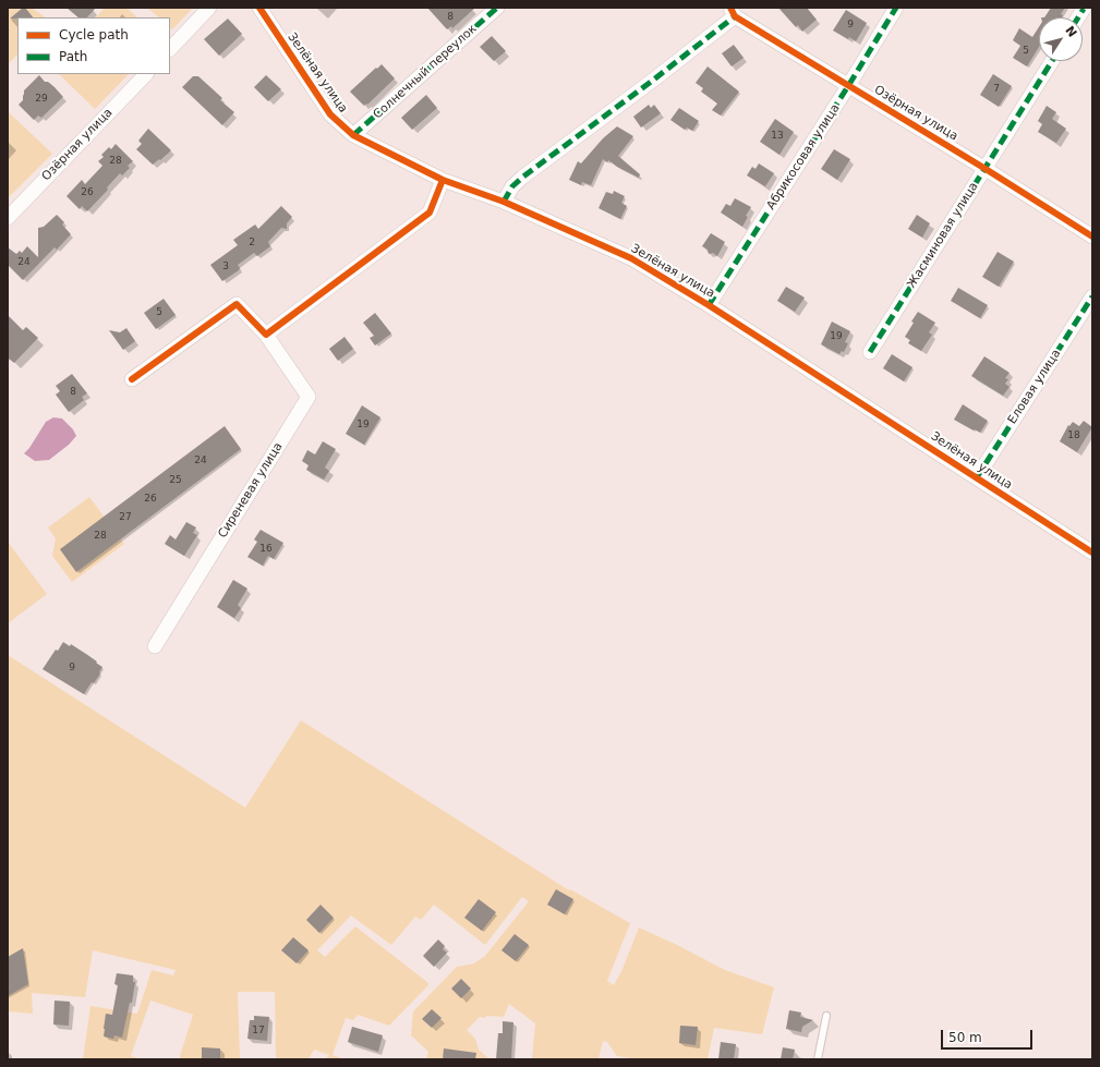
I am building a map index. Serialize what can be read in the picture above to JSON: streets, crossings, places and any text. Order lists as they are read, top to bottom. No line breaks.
{"streets":{"street":["Солнечный переулок","Зелёная улица","Озёрная улица","Абрикосовая улица","Жасминовая улица","Еловая улица","Сиреневая улица"]},"crossings":[["Солнечный переулок","Зелёная улица"],["Зелёная улица","Абрикосовая улица"],["Зелёная улица","Еловая улица"],["Озёрная улица","Абрикосовая улица"],["Озёрная улица","Жасминовая улица"]],"house_numbers":["8","9","5","7","29","13","28","26","2","24","3","5","19","8","19","18","24","25","26","27","28","16","9","17"],"legend":["Cycle path","Path"],"scale_bar":"50 m","north":"top right"}
